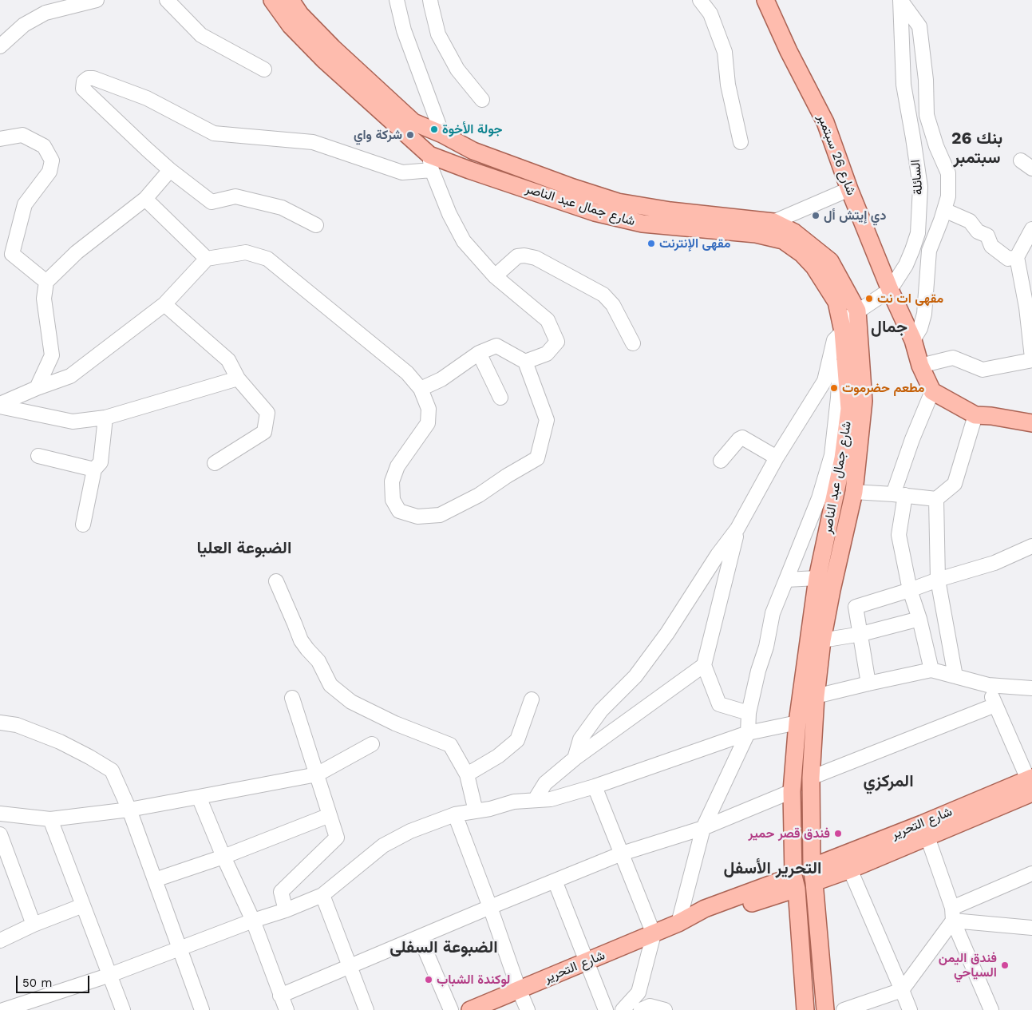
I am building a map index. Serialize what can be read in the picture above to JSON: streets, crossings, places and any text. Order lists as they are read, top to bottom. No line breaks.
{"streets":{"main road":["شارع 26 سبتمبر","شارع جمال عبد الناصر","شارع التحرير"],"street":["السائلة"]},"crossings":[["شارع 26 سبتمبر","السائلة"],["السائلة","شارع جمال عبد الناصر"],["شارع جمال عبد الناصر","شارع التحرير"]],"districts":["بنك 26 سبتمبر","جمال","الضبوعة العليا","المركزي","التحرير الأسفل","الضبوعة السفلى"],"places":["جولة الأخوة","شركة واي","دي إيتش أل","مقهى الإنترنت","مقهى ات نت","مطعم حضرموت","فندق قصر حمير","فندق اليمن السياحي","لوكندة الشباب"],"scale_bar":"50 m"}
